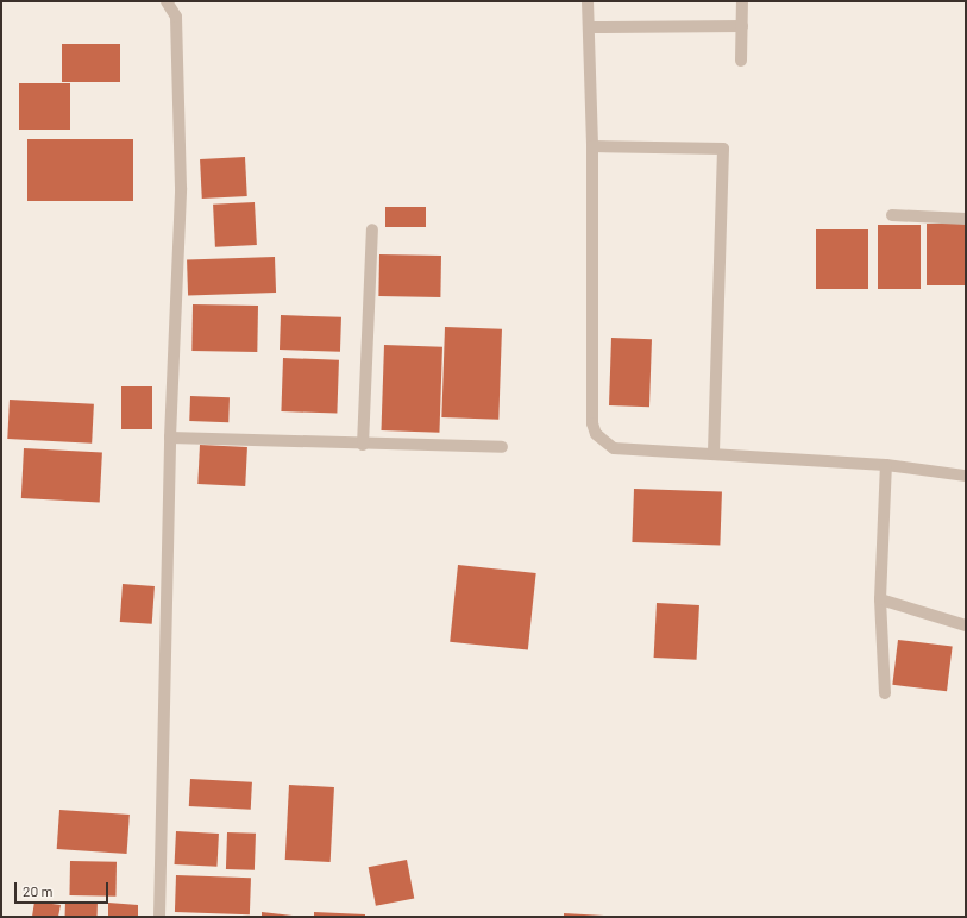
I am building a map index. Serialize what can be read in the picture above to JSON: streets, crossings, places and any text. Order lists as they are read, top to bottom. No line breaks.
{"scale_bar":"20 m"}
